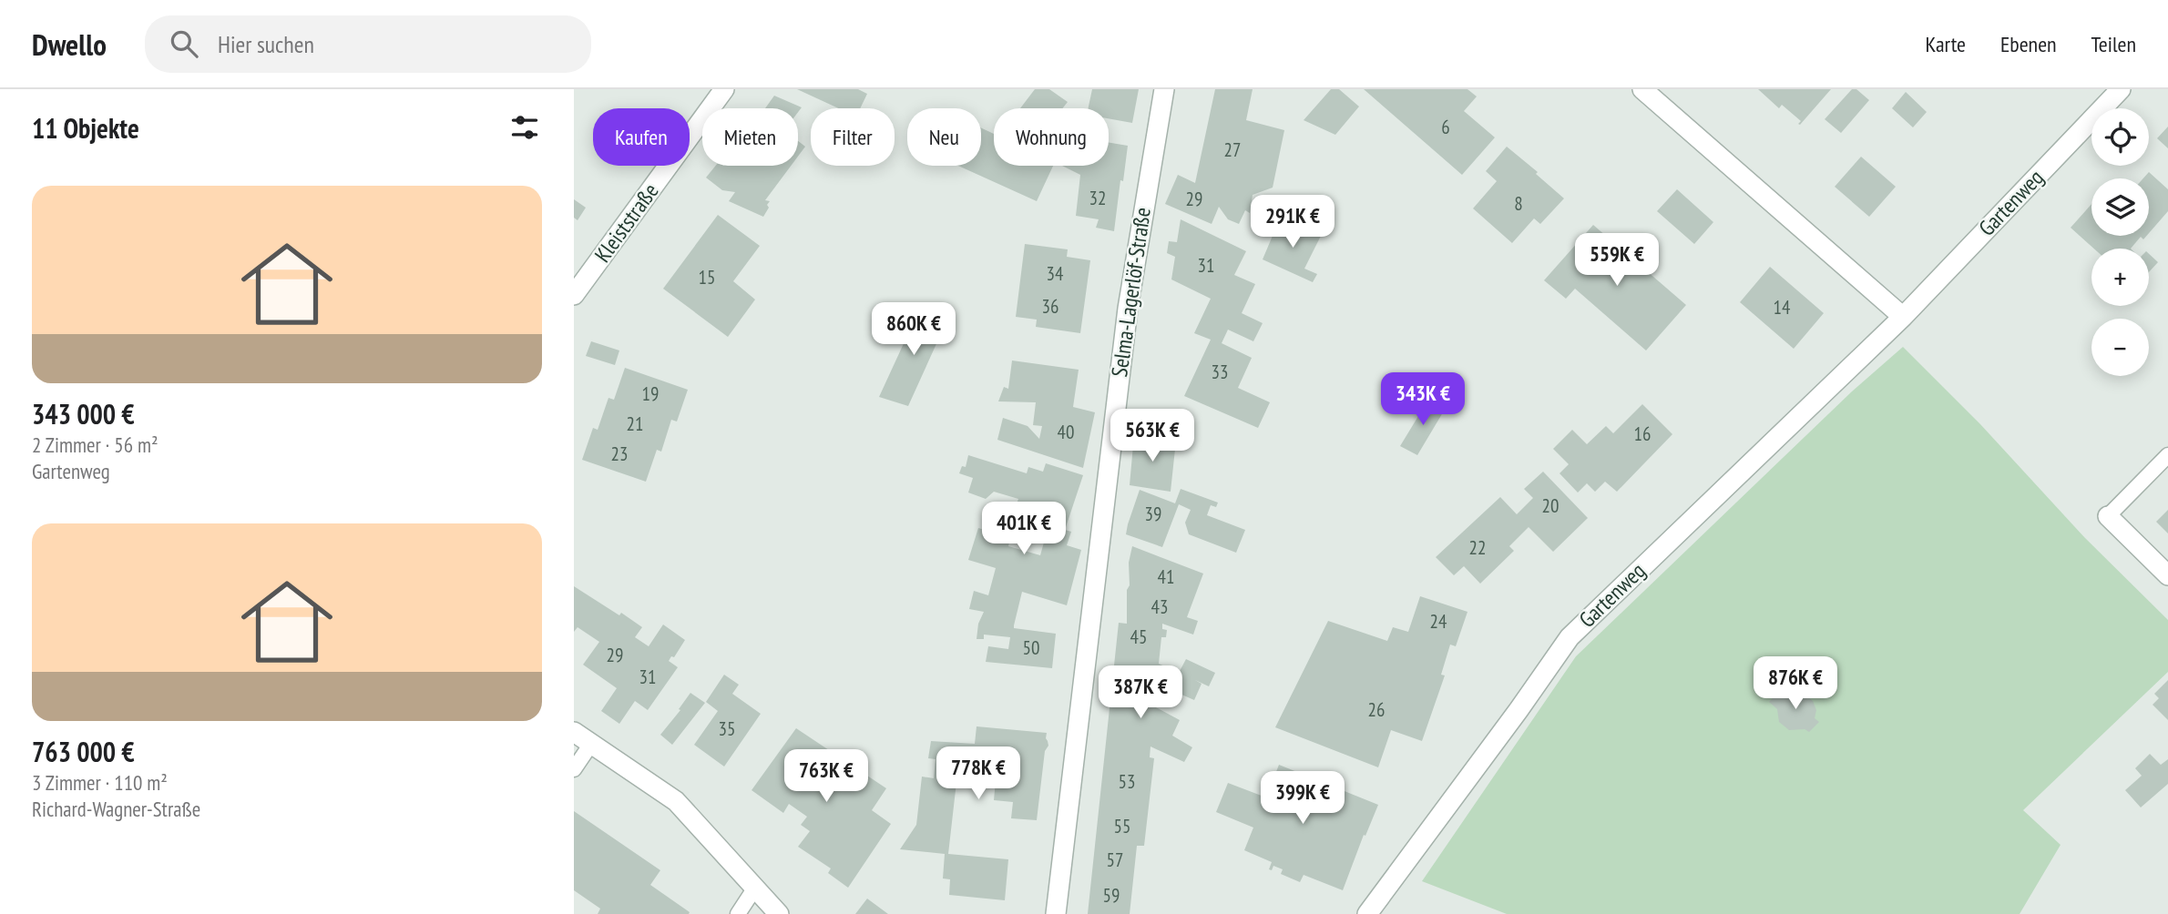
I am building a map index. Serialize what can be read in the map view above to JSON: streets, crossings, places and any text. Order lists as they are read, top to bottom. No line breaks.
{"streets":{"street":["Gartenweg","Kleiststraße","Selma-Lagerlöf-Straße"]},"house_numbers":["6","27","32","29","8","31","34","15","36","14","33","19","21","40","16","23","20","39","22","41","43","24","45","50","29","31","26","35","53","55","57","59"],"page":{"header":"Dwello","search":"Hier suchen","nav":["Karte","Ebenen","Teilen"],"heading":"11 Objekte","map_buttons":["+","−"],"chip":["Kaufen","Mieten","Filter","Neu","Wohnung"],"list":[{"name":"343 000 €","note":"2 Zimmer · 56 m² · Gartenweg"},{"name":"763 000 €","note":"3 Zimmer · 110 m² · Richard-Wagner-Straße"}],"price":["291K €","559K €","860K €","343K €","563K €","401K €","876K €","387K €","778K €","763K €","399K €"]}}
